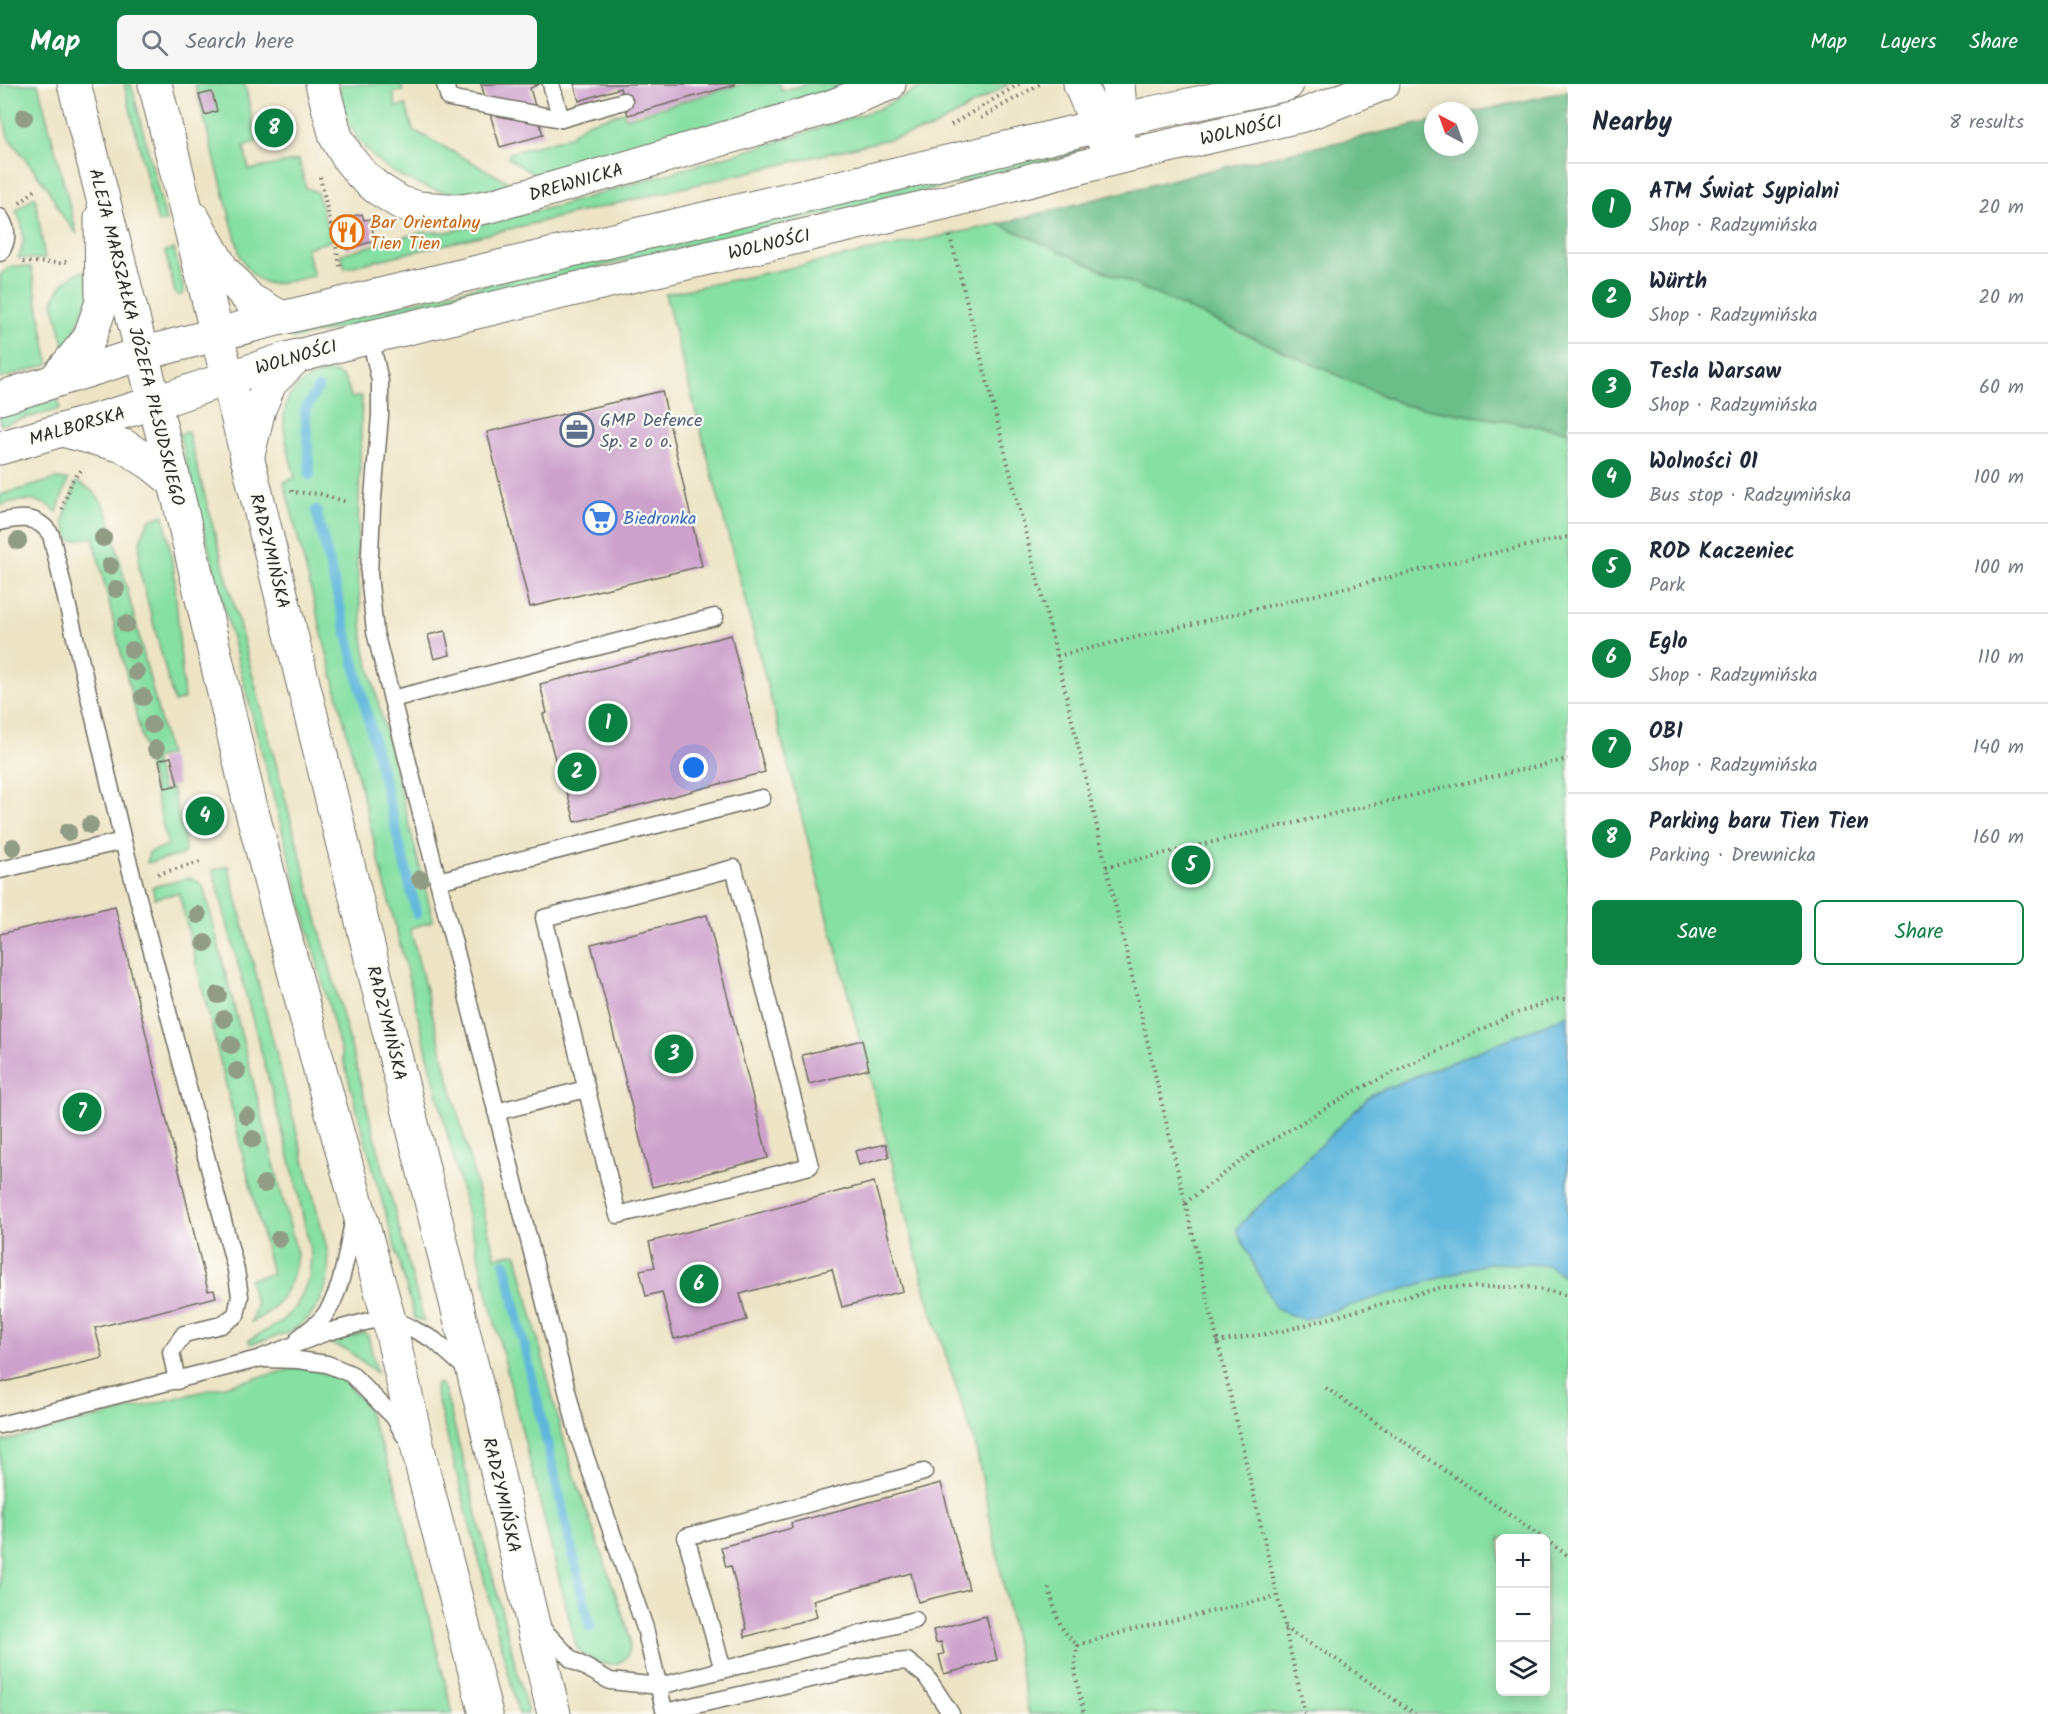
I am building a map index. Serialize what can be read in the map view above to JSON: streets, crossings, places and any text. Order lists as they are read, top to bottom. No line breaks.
{"streets":{"street":["WOLNOŚCI","DREWNICKA","ALEJA MARSZAŁKA JÓZEFA PIŁSUDSKIEGO","MALBORSKA","RADZYMIŃSKA"]},"crossings":[["WOLNOŚCI","ALEJA MARSZAŁKA JÓZEFA PIŁSUDSKIEGO"],["WOLNOŚCI","MALBORSKA"],["WOLNOŚCI","RADZYMIŃSKA"],["ALEJA MARSZAŁKA JÓZEFA PIŁSUDSKIEGO","MALBORSKA"]],"places":{"restaurant":["Bar Orientalny Tien Tien"],"office":["GMP Defence Sp. z o o."],"supermarket":["Biedronka"]},"north":"top left","page":{"header":"Map","search":"Search here","nav":["Map","Layers","Share"],"heading":["Nearby","8 results"],"pins":["8","1","2","4","5","3","7","6"],"list":[{"mark":"1","name":"ATM Świat Sypialni","note":"Shop · Radzymińska","value":"20 m"},{"mark":"2","name":"Würth","note":"Shop · Radzymińska","value":"20 m"},{"mark":"3","name":"Tesla Warsaw","note":"Shop · Radzymińska","value":"60 m"},{"mark":"4","name":"Wolności 01","note":"Bus stop · Radzymińska","value":"100 m"},{"mark":"5","name":"ROD Kaczeniec","note":"Park","value":"100 m"},{"mark":"6","name":"Eglo","note":"Shop · Radzymińska","value":"110 m"},{"mark":"7","name":"OBI","note":"Shop · Radzymińska","value":"140 m"},{"mark":"8","name":"Parking baru Tien Tien","note":"Parking · Drewnicka","value":"160 m"}],"buttons":["Save","Share"],"map_buttons":["+","−"]}}
